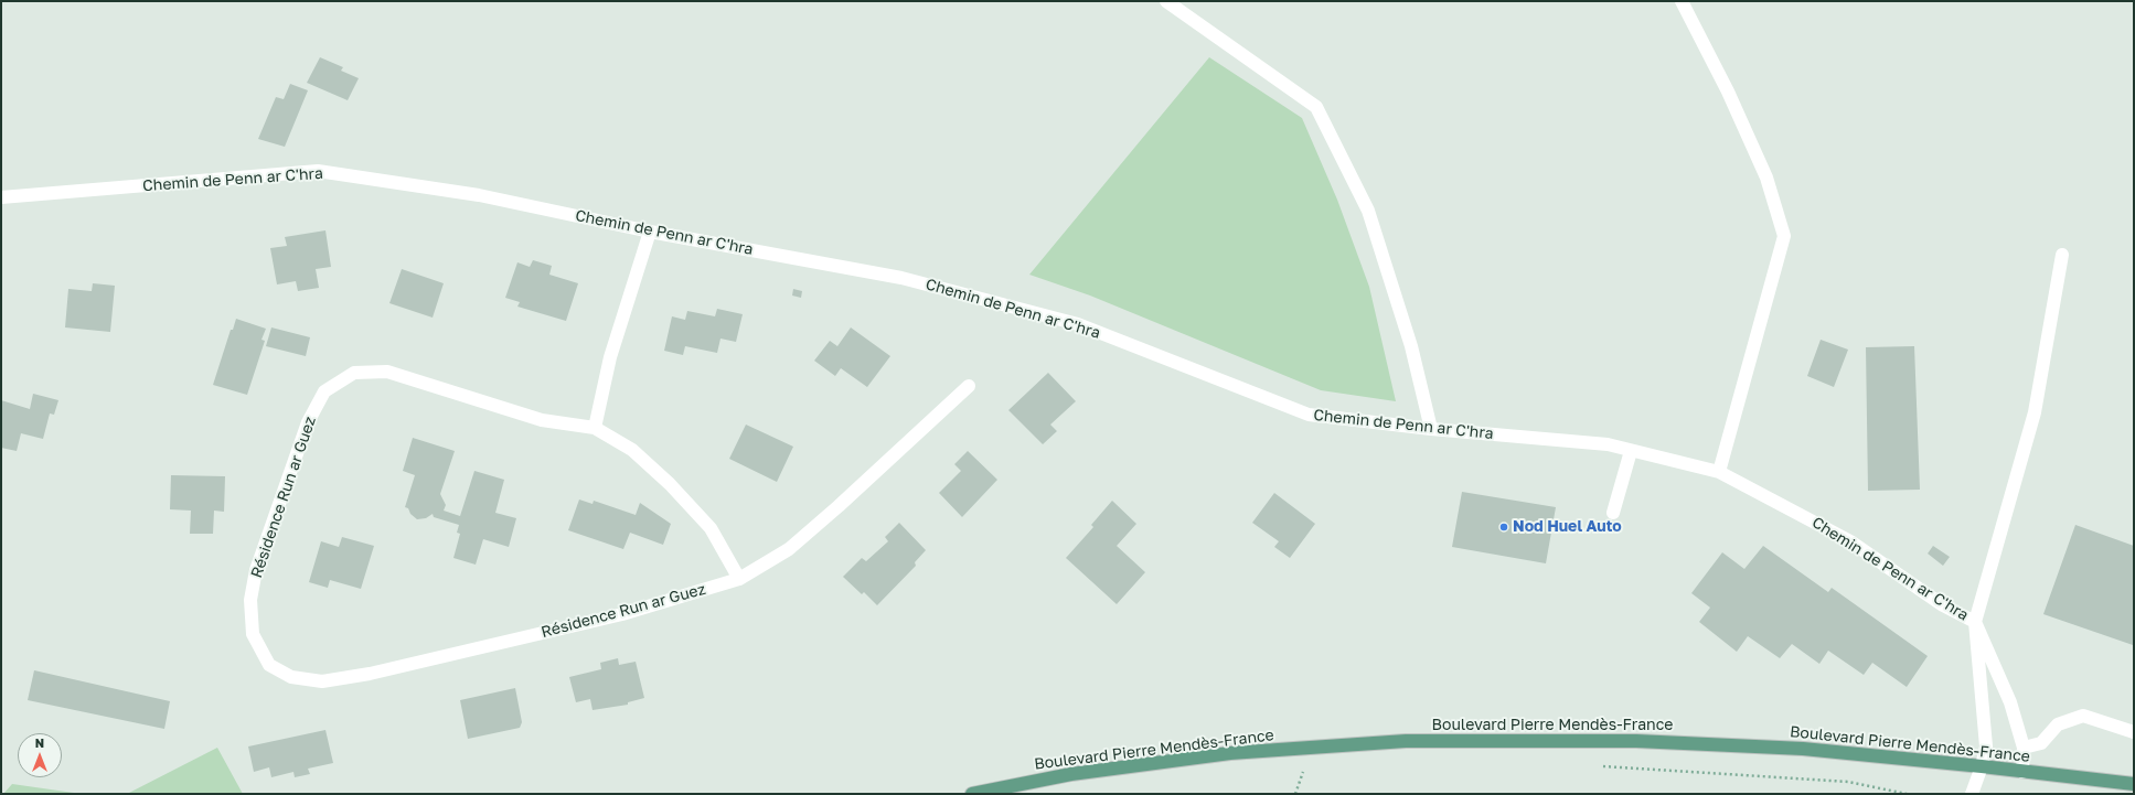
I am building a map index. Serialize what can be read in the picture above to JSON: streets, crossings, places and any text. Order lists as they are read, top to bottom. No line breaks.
{"streets":{"main road":["Boulevard Pierre Mendès-France"],"street":["Chemin de Penn ar C'hra","Résidence Run ar Guez"]},"crossings":[["Chemin de Penn ar C'hra","Boulevard Pierre Mendès-France"]],"places":["Nod Huel Auto"],"north":"top"}
